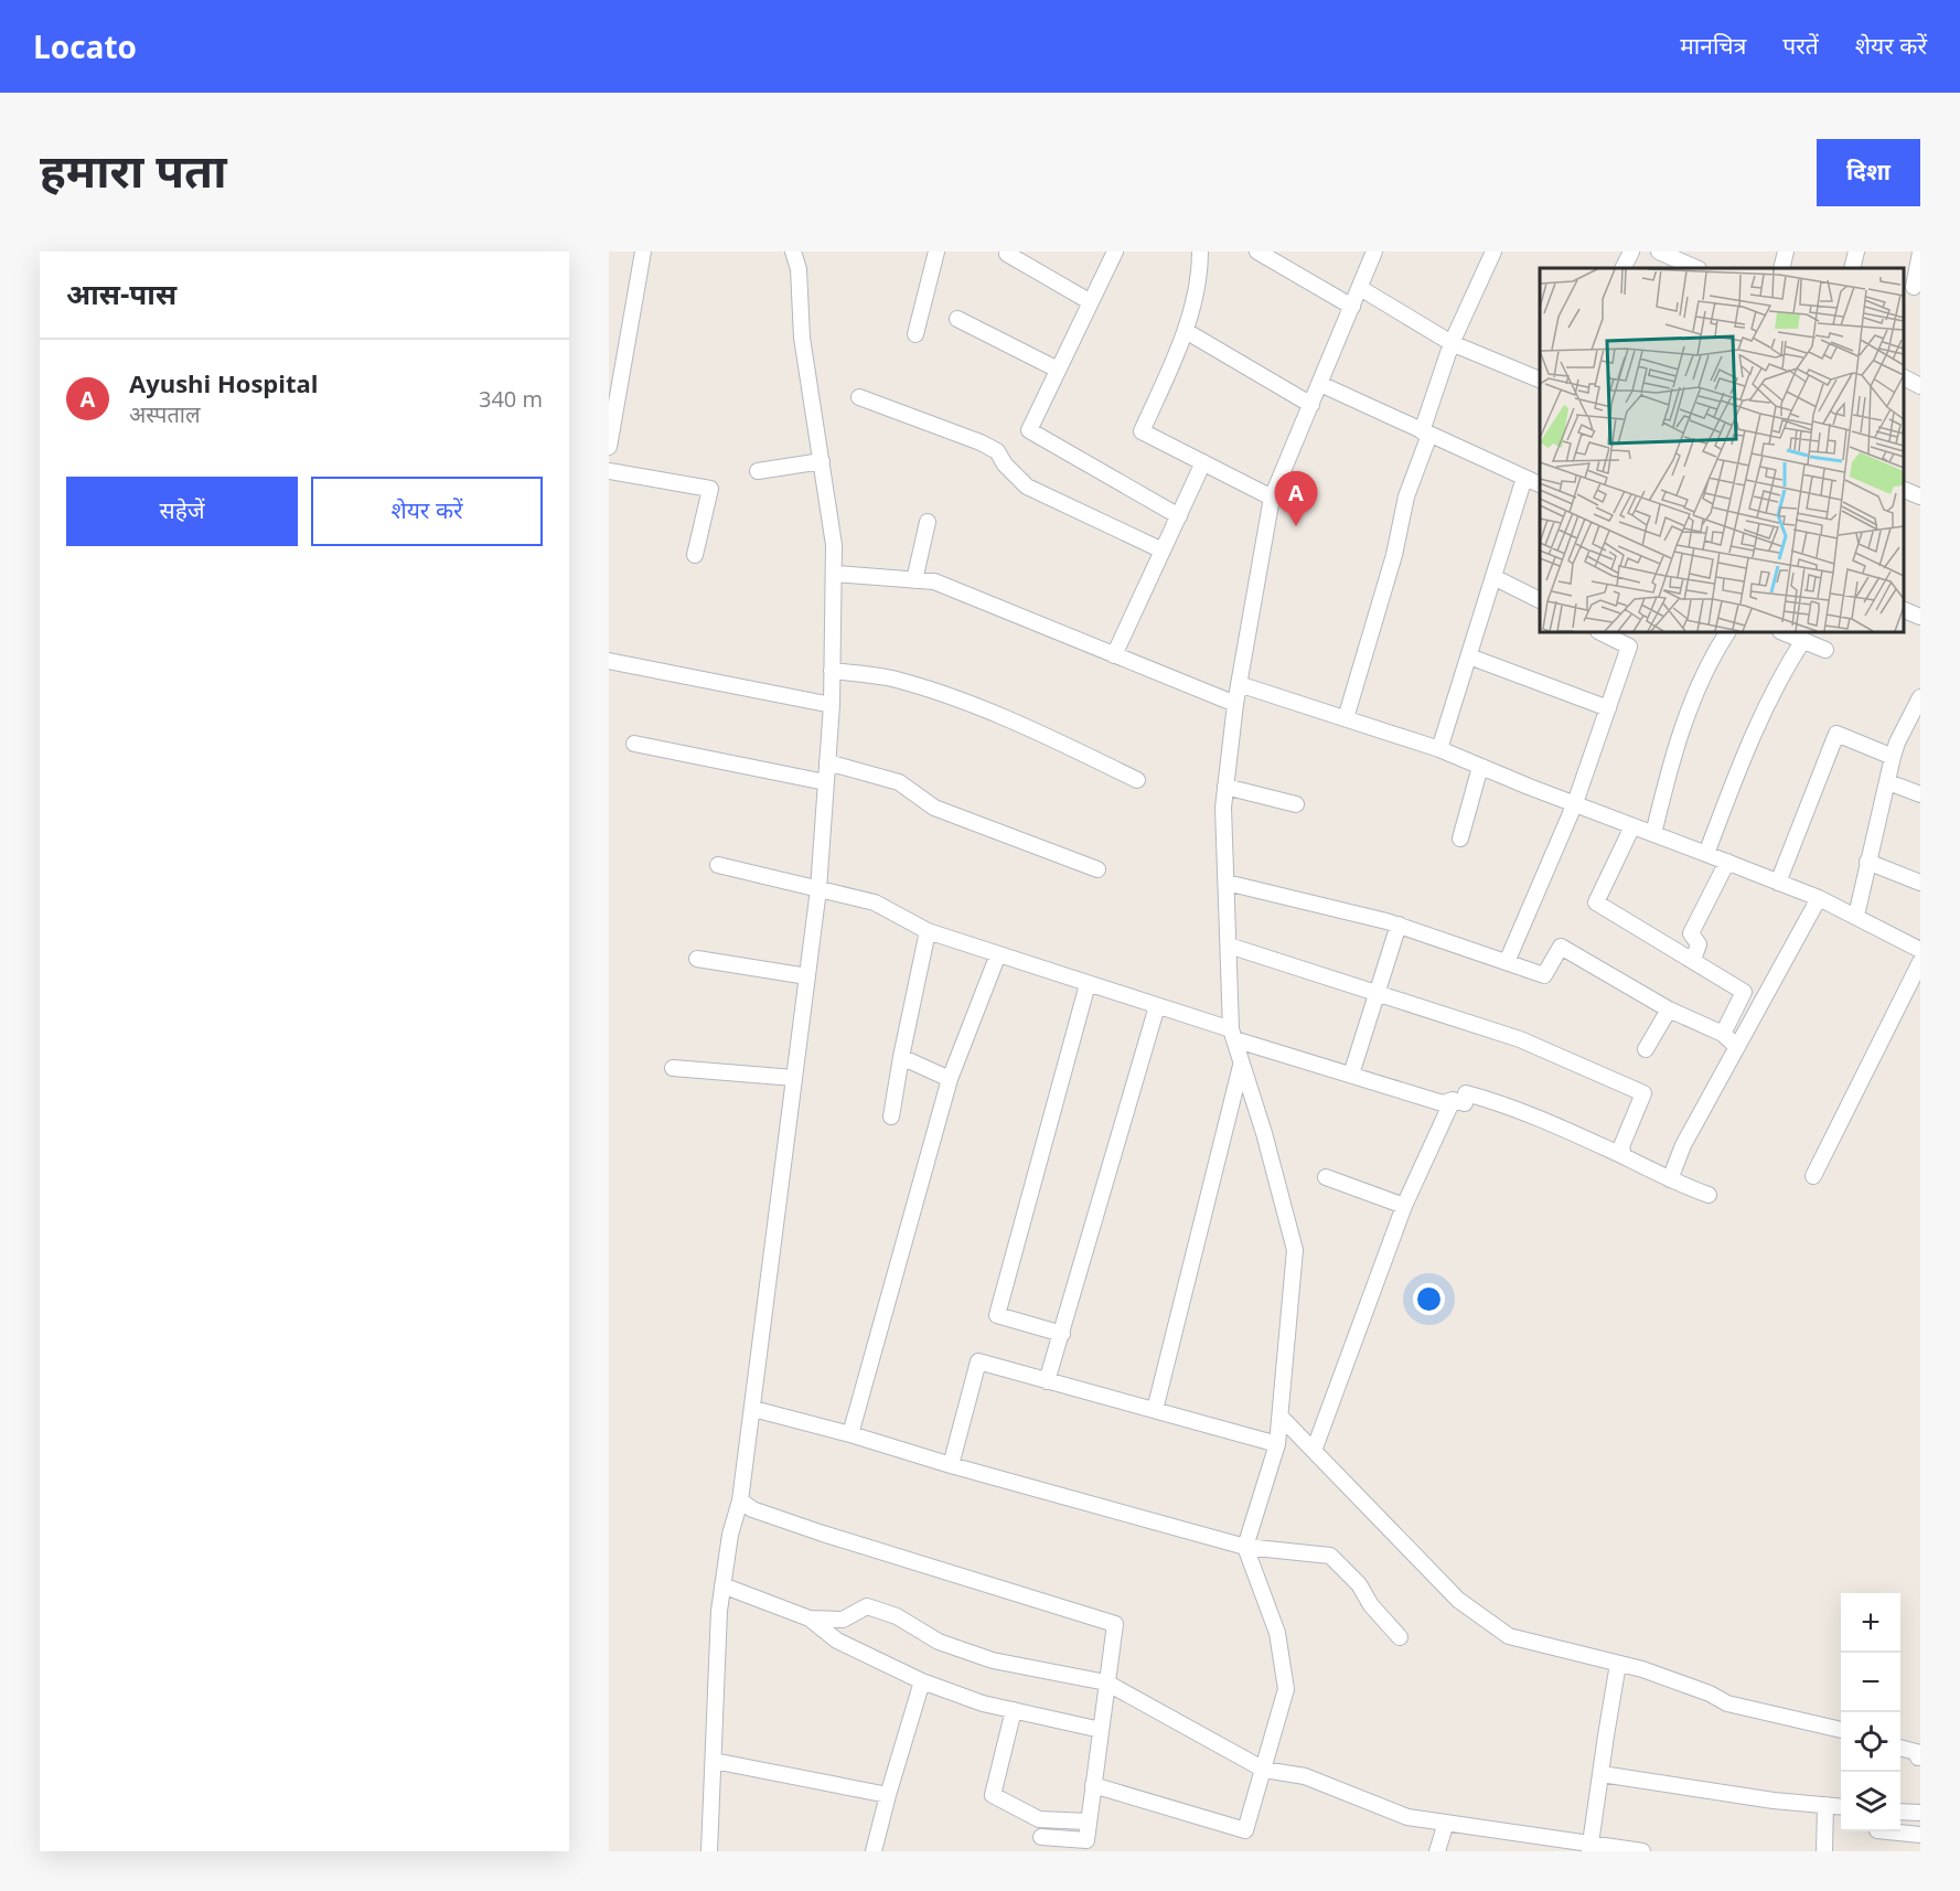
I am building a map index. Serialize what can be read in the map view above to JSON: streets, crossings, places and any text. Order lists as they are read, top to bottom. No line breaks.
{"page":{"header":"Locato","nav":["मानचित्र","परतें","शेयर करें"],"title":"हमारा पता","buttons":["दिशा",["सहेजें","शेयर करें"]],"heading":"आस-पास","list":[{"mark":"A","name":"Ayushi Hospital","note":"अस्पताल","value":"340 m"}],"pins":"A","map_buttons":["+","−"]}}
